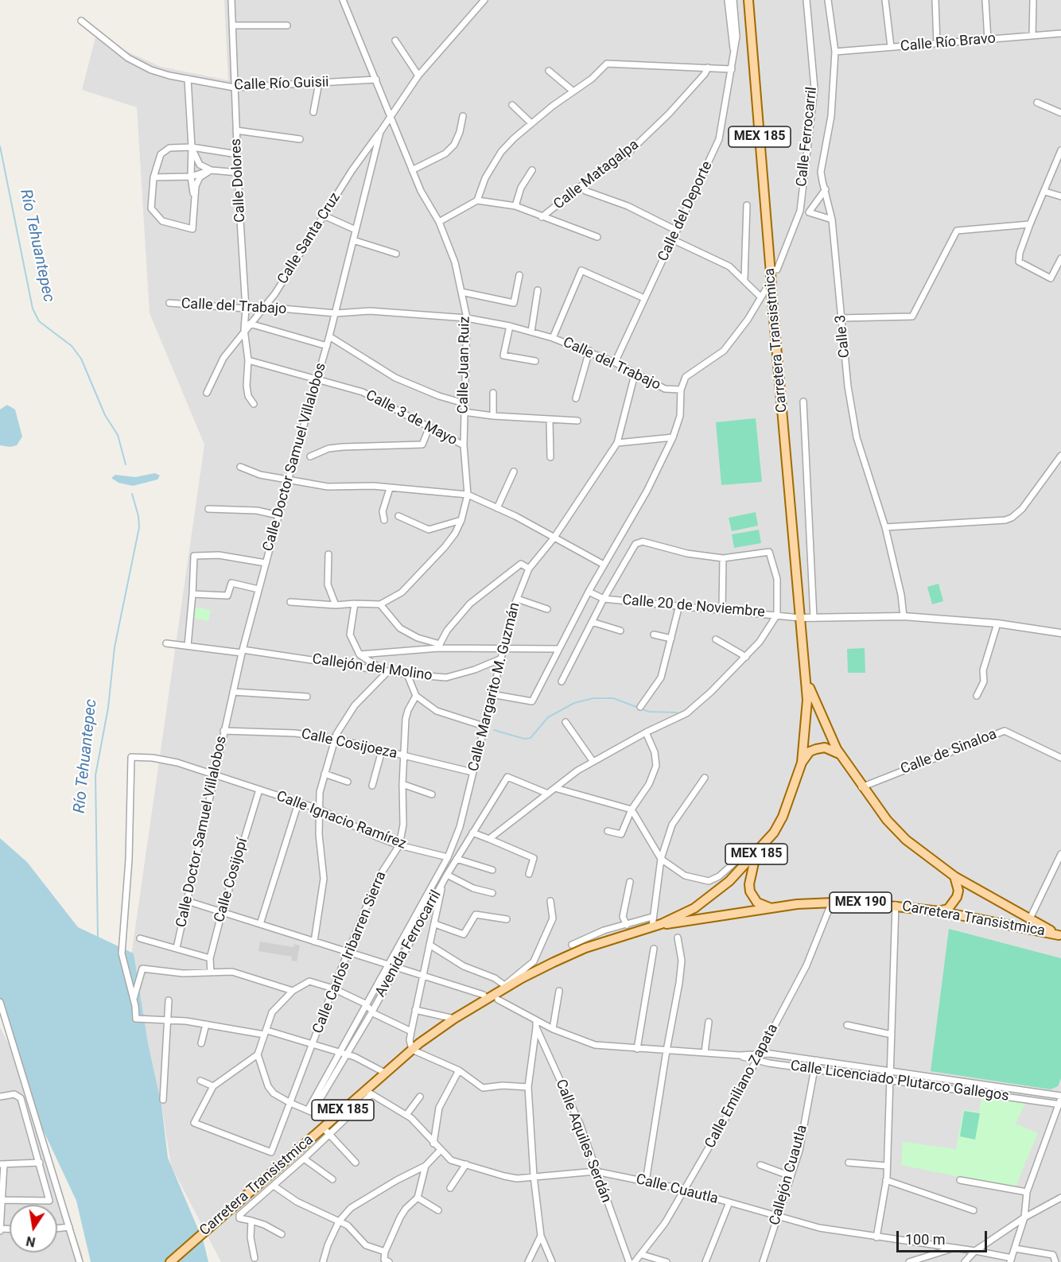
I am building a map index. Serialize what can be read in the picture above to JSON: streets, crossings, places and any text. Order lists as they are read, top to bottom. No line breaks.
{"streets":{"main road":["MEX 185","Carretera Transistmica","MEX 190"],"street":["Calle Río Bravo","Calle Río Guisii","Calle Ferrocarril","Calle Matagalpa","Calle Dolores","Calle del Deporte","Calle Santa Cruz","Calle del Trabajo","Calle 3","Calle Juan Ruiz","Calle 3 de Mayo","Calle Doctor Samuel Villalobos","Calle 20 de Noviembre","Callejón del Molino","Calle Margarito M. Guzmán","Calle Cosijoeza","Calle de Sinaloa","Calle Ignacio Ramírez","Calle Cosijopí","Avenida Ferrocarril","Calle Carlos Iribarren Sierra","Calle Licenciado Plutarco Gallegos","Calle Emiliano Zapata","Calle Aquiles Serdán","Callejón Cuautla","Calle Cuautla"]},"crossings":[["Calle Río Bravo","Calle 3"],["Calle Río Guisii","Calle Dolores"],["Calle Río Guisii","Calle Juan Ruiz"],["Calle Ferrocarril","Carretera Transistmica"],["Calle Dolores","Calle Santa Cruz"],["Calle Dolores","Calle del Trabajo"],["Calle Dolores","Calle 3 de Mayo"],["Calle del Deporte","Calle del Trabajo"],["Calle Santa Cruz","Calle del Trabajo"],["Calle Santa Cruz","Calle Doctor Samuel Villalobos"],["Calle del Trabajo","Calle Juan Ruiz"],["Calle del Trabajo","Calle Doctor Samuel Villalobos"],["Calle del Trabajo","Calle 20 de Noviembre"],["Calle del Trabajo","Calle Margarito M. Guzmán"],["Carretera Transistmica","Calle 20 de Noviembre"],["Carretera Transistmica","Calle de Sinaloa"],["Carretera Transistmica","MEX 190"],["Carretera Transistmica","Calle Emiliano Zapata"],["Carretera Transistmica","Calle Cuautla"],["Calle Juan Ruiz","Calle 3 de Mayo"],["Calle Juan Ruiz","Calle Doctor Samuel Villalobos"],["Calle 3 de Mayo","Calle Doctor Samuel Villalobos"],["Calle Doctor Samuel Villalobos","Callejón del Molino"],["Calle Doctor Samuel Villalobos","Calle Cosijoeza"],["Calle Doctor Samuel Villalobos","Calle Ignacio Ramírez"],["Callejón del Molino","Calle Margarito M. Guzmán"],["Calle Margarito M. Guzmán","Calle Cosijoeza"],["Calle Margarito M. Guzmán","Calle Ignacio Ramírez"],["Calle Margarito M. Guzmán","Avenida Ferrocarril"],["Calle Cosijoeza","Calle Carlos Iribarren Sierra"],["Calle Ignacio Ramírez","Calle Cosijopí"],["Calle Ignacio Ramírez","Calle Carlos Iribarren Sierra"],["Calle Licenciado Plutarco Gallegos","Calle Emiliano Zapata"],["Calle Licenciado Plutarco Gallegos","Calle Aquiles Serdán"],["Calle Licenciado Plutarco Gallegos","Callejón Cuautla"],["Calle Emiliano Zapata","Calle Cuautla"],["Calle Aquiles Serdán","Calle Cuautla"],["Callejón Cuautla","Calle Cuautla"]],"water":["Río Tehuantepec"],"scale_bar":"100 m","north":"bottom"}
